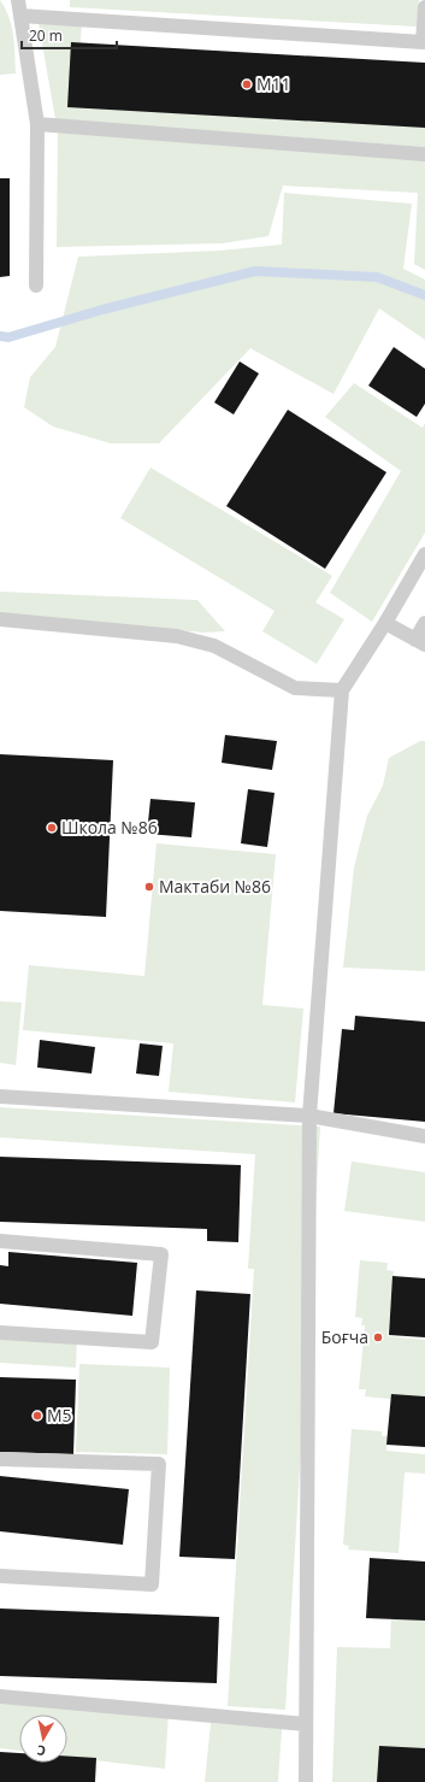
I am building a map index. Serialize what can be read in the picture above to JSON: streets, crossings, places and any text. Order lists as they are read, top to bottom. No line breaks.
{"places":["M11","Школа №86","Мактаби №86","Боғча","М5"],"scale_bar":"20 m","north":"bottom"}
